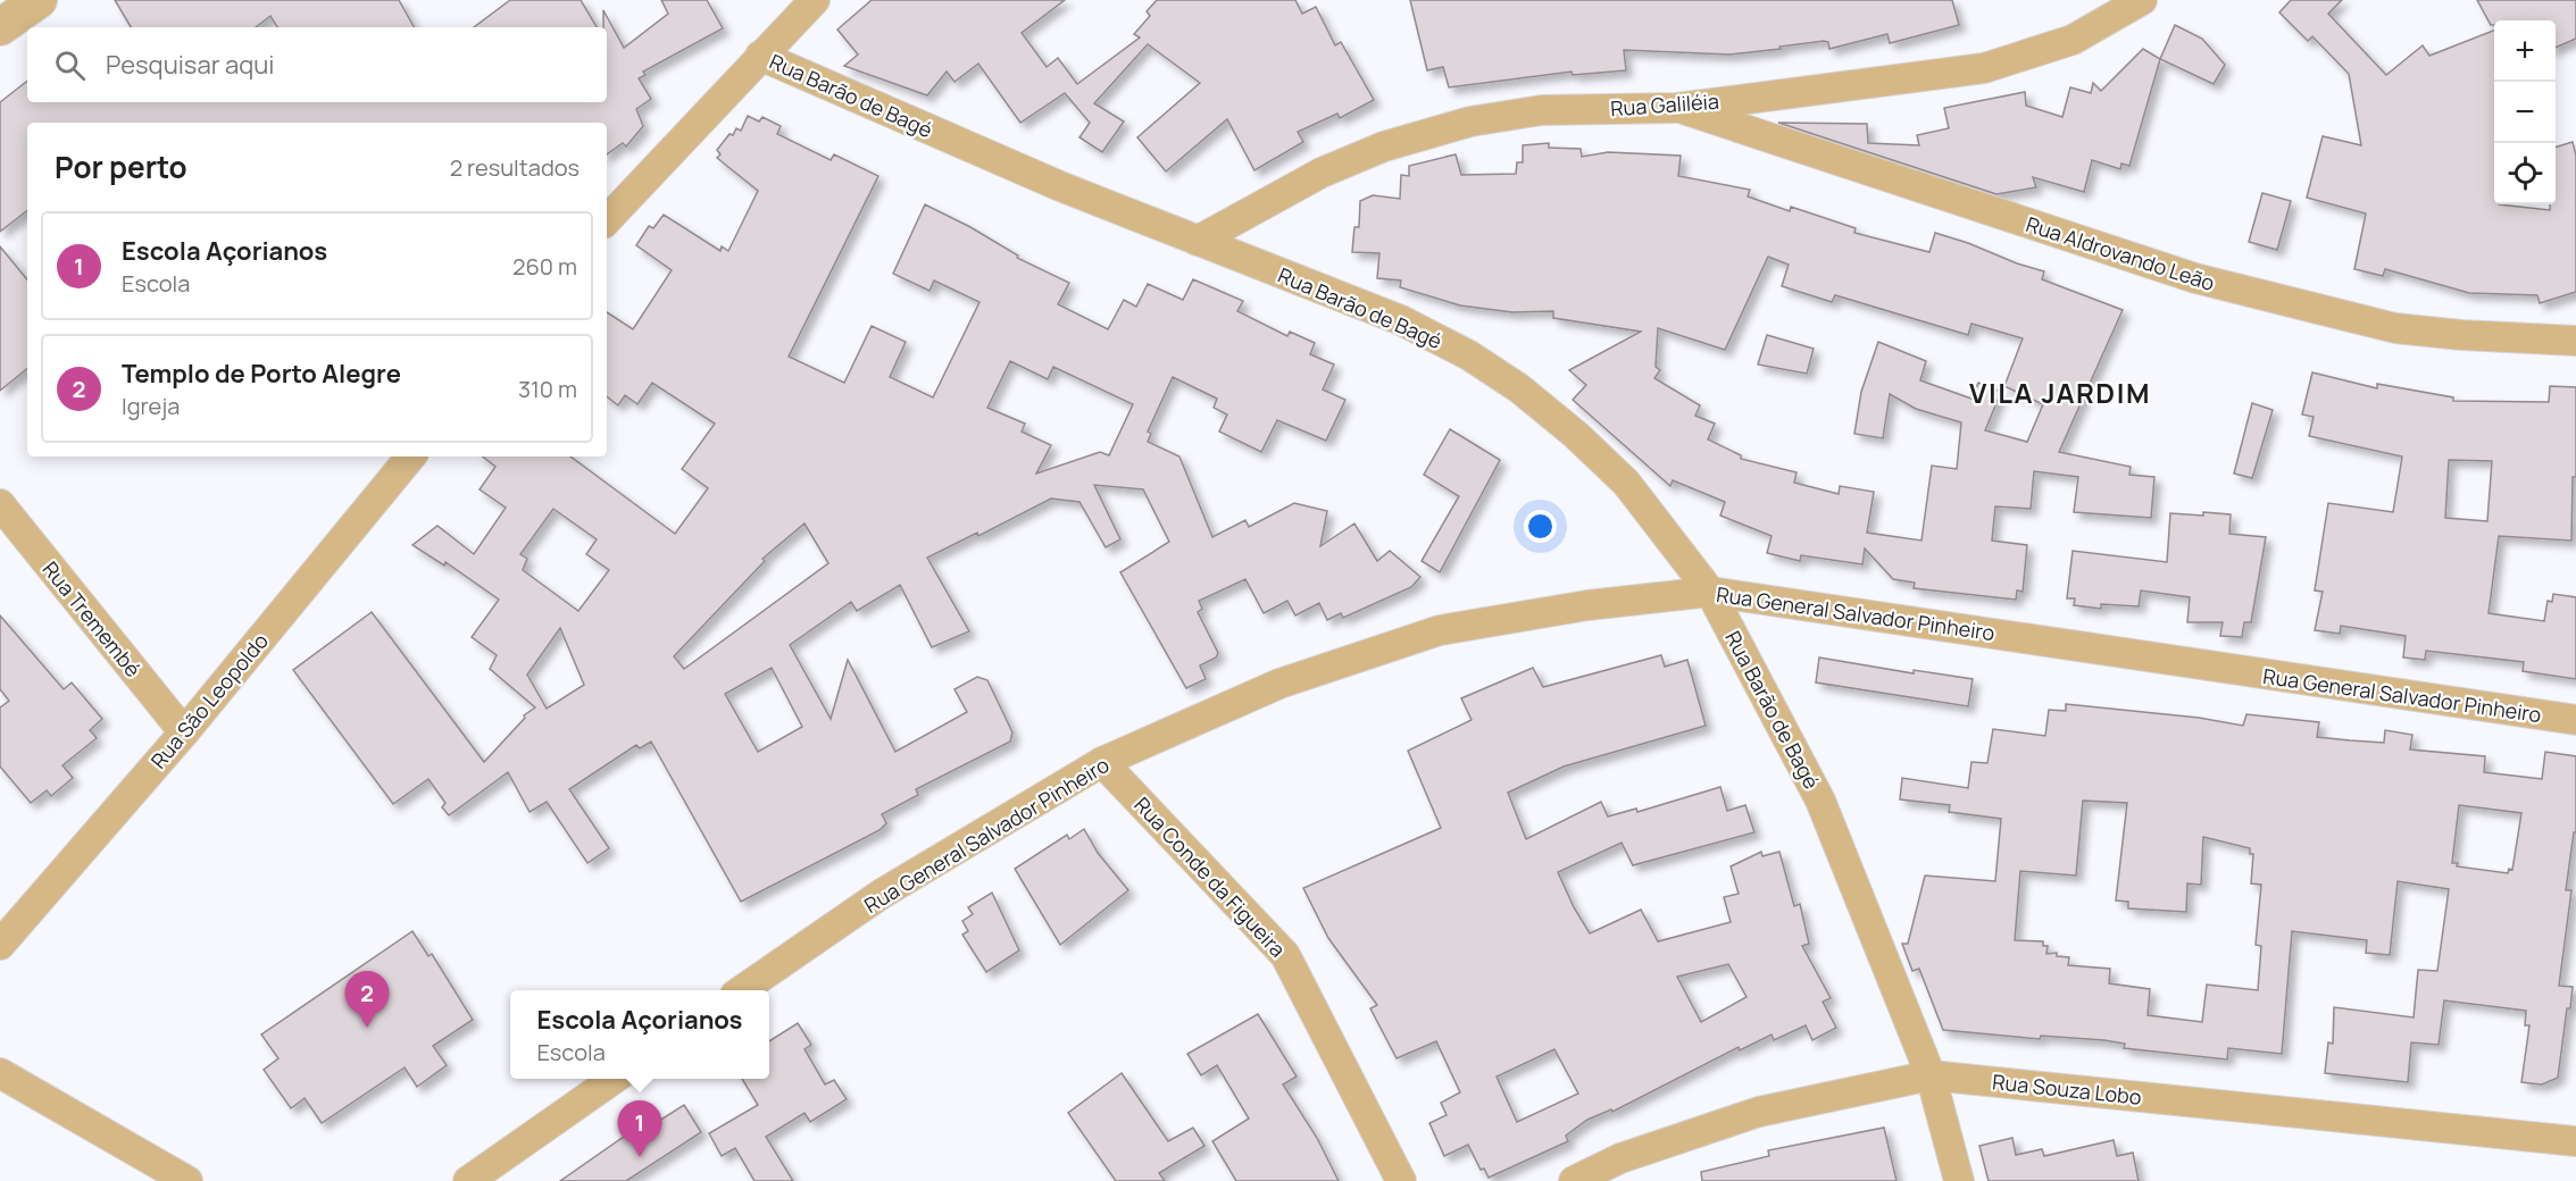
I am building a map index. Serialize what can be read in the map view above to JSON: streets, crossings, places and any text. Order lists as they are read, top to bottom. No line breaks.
{"streets":{"street":["Rua Barão de Bagé","Rua Galiléia","Rua Aldrovando Leão","Rua General Salvador Pinheiro","Rua Tremembé","Rua São Leopoldo","Rua Conde da Figueira","Rua Souza Lobo"]},"crossings":[["Rua Barão de Bagé","Rua Galiléia"],["Rua Barão de Bagé","Rua General Salvador Pinheiro"],["Rua Barão de Bagé","Rua Souza Lobo"],["Rua Galiléia","Rua Aldrovando Leão"],["Rua General Salvador Pinheiro","Rua Conde da Figueira"],["Rua Tremembé","Rua São Leopoldo"]],"districts":["VILA JARDIM"],"page":{"map_buttons":["+","−"],"search":"Pesquisar aqui","heading":["Por perto","2 resultados"],"list":[{"mark":"1","name":"Escola Açorianos","note":"Escola","value":"260 m"},{"mark":"2","name":"Templo de Porto Alegre","note":"Igreja","value":"310 m"}],"pins":["2","1"],"popup":["Escola Açorianos","Escola"]}}
